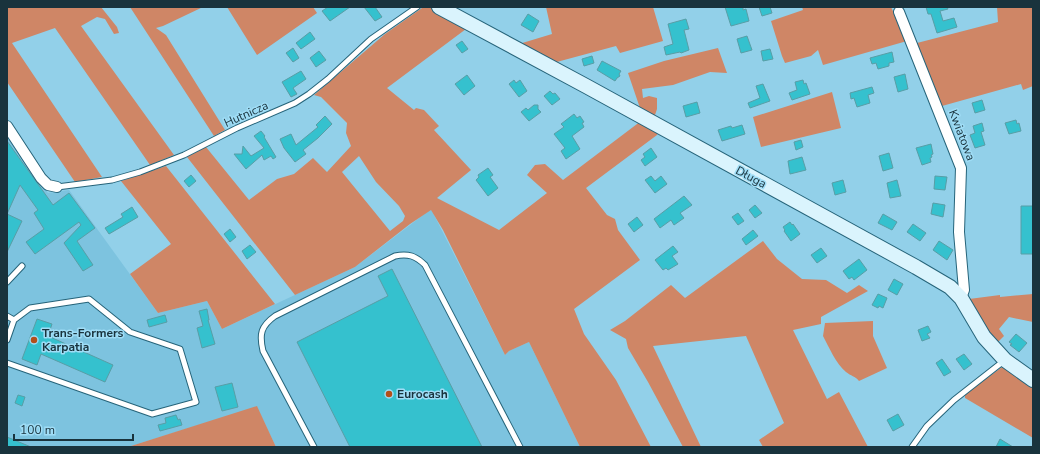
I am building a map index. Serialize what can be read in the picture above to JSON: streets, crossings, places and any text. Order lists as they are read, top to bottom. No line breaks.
{"streets":{"street":["Kwiatowa","Długa"],"lane":["Hutnicza"]},"crossings":[["Kwiatowa","Długa"]],"places":["Trans-Formers Karpatia","Eurocash"],"scale_bar":"100 m"}
